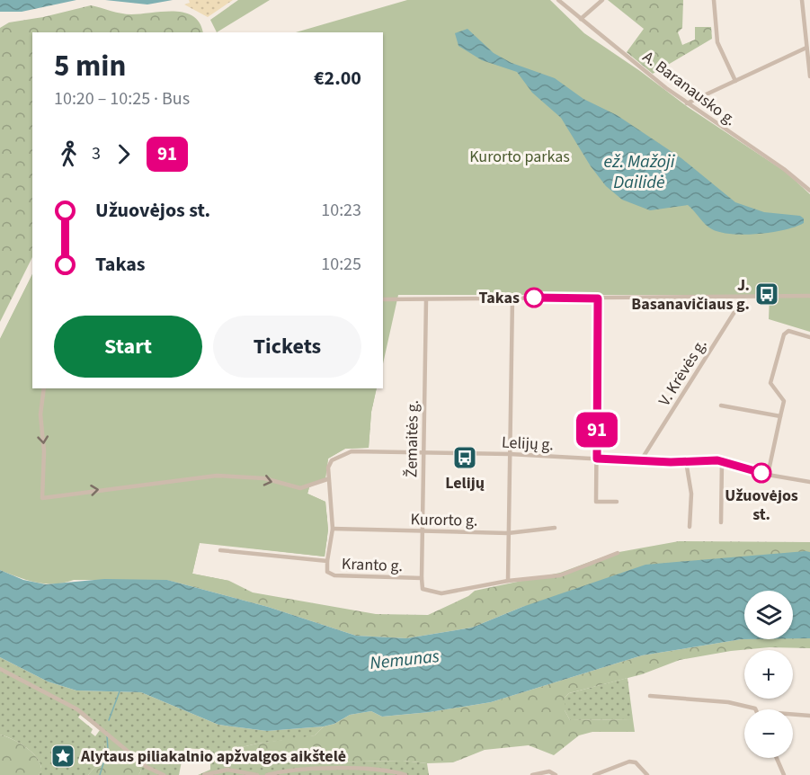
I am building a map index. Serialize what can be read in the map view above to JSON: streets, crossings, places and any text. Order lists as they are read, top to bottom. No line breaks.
{"streets":{"street":["A. Baranausko g.","V. Krėvės g.","Žemaitės g.","Lelijų g.","Kurorto g.","Kranto g."]},"crossings":[["V. Krėvės g.","Lelijų g."],["Žemaitės g.","Lelijų g."],["Žemaitės g.","Kurorto g."],["Žemaitės g.","Kranto g."]],"water":["ež. Mažoji Dailidė","Nemunas"],"parks":["Kurorto parkas"],"places":{"bus stop":["J. Basanavičiaus g.","Lelijų"],"other":["Takas","Užuovėjos st."],"place":["Alytaus piliakalnio apžvalgos aikštelė"]},"lines":["bus line 91"],"page":{"on_map":"91","heading":["5 min","10:20 – 10:25 · Bus","€2.00"],"legs":["3","91"],"list":[{"name":"Užuovėjos st.","value":"10:23"},{"name":"Takas","value":"10:25"}],"buttons":["Start","Tickets"],"map_buttons":["+","−"]}}
